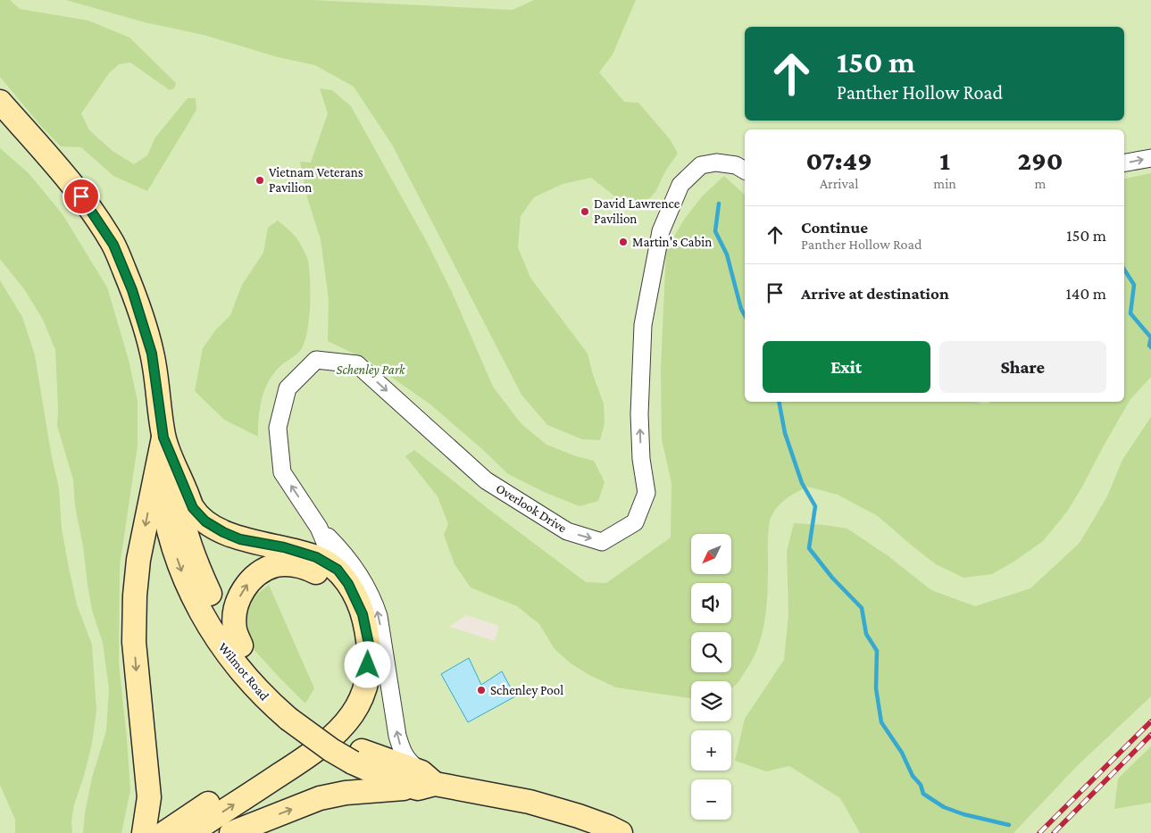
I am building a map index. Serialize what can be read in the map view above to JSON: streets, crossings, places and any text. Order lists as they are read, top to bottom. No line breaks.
{"streets":{"main road":["Wilmot Road"],"street":["Overlook Drive"]},"crossings":[["Overlook Drive","Wilmot Road"]],"parks":["Schenley Park"],"places":["Vietnam Veterans Pavilion","David Lawrence Pavilion","Martin's Cabin","Schenley Pool"],"north":"bottom left","page":{"turn":["150 m","Panther Hollow Road"],"eta":["07:49","Arrival","1","min","290","m"],"list":[{"name":"Continue","note":"Panther Hollow Road","value":"150 m"},{"name":"Arrive at destination","value":"140 m"}],"buttons":["Exit","Share"],"map_buttons":["+","−"]}}
